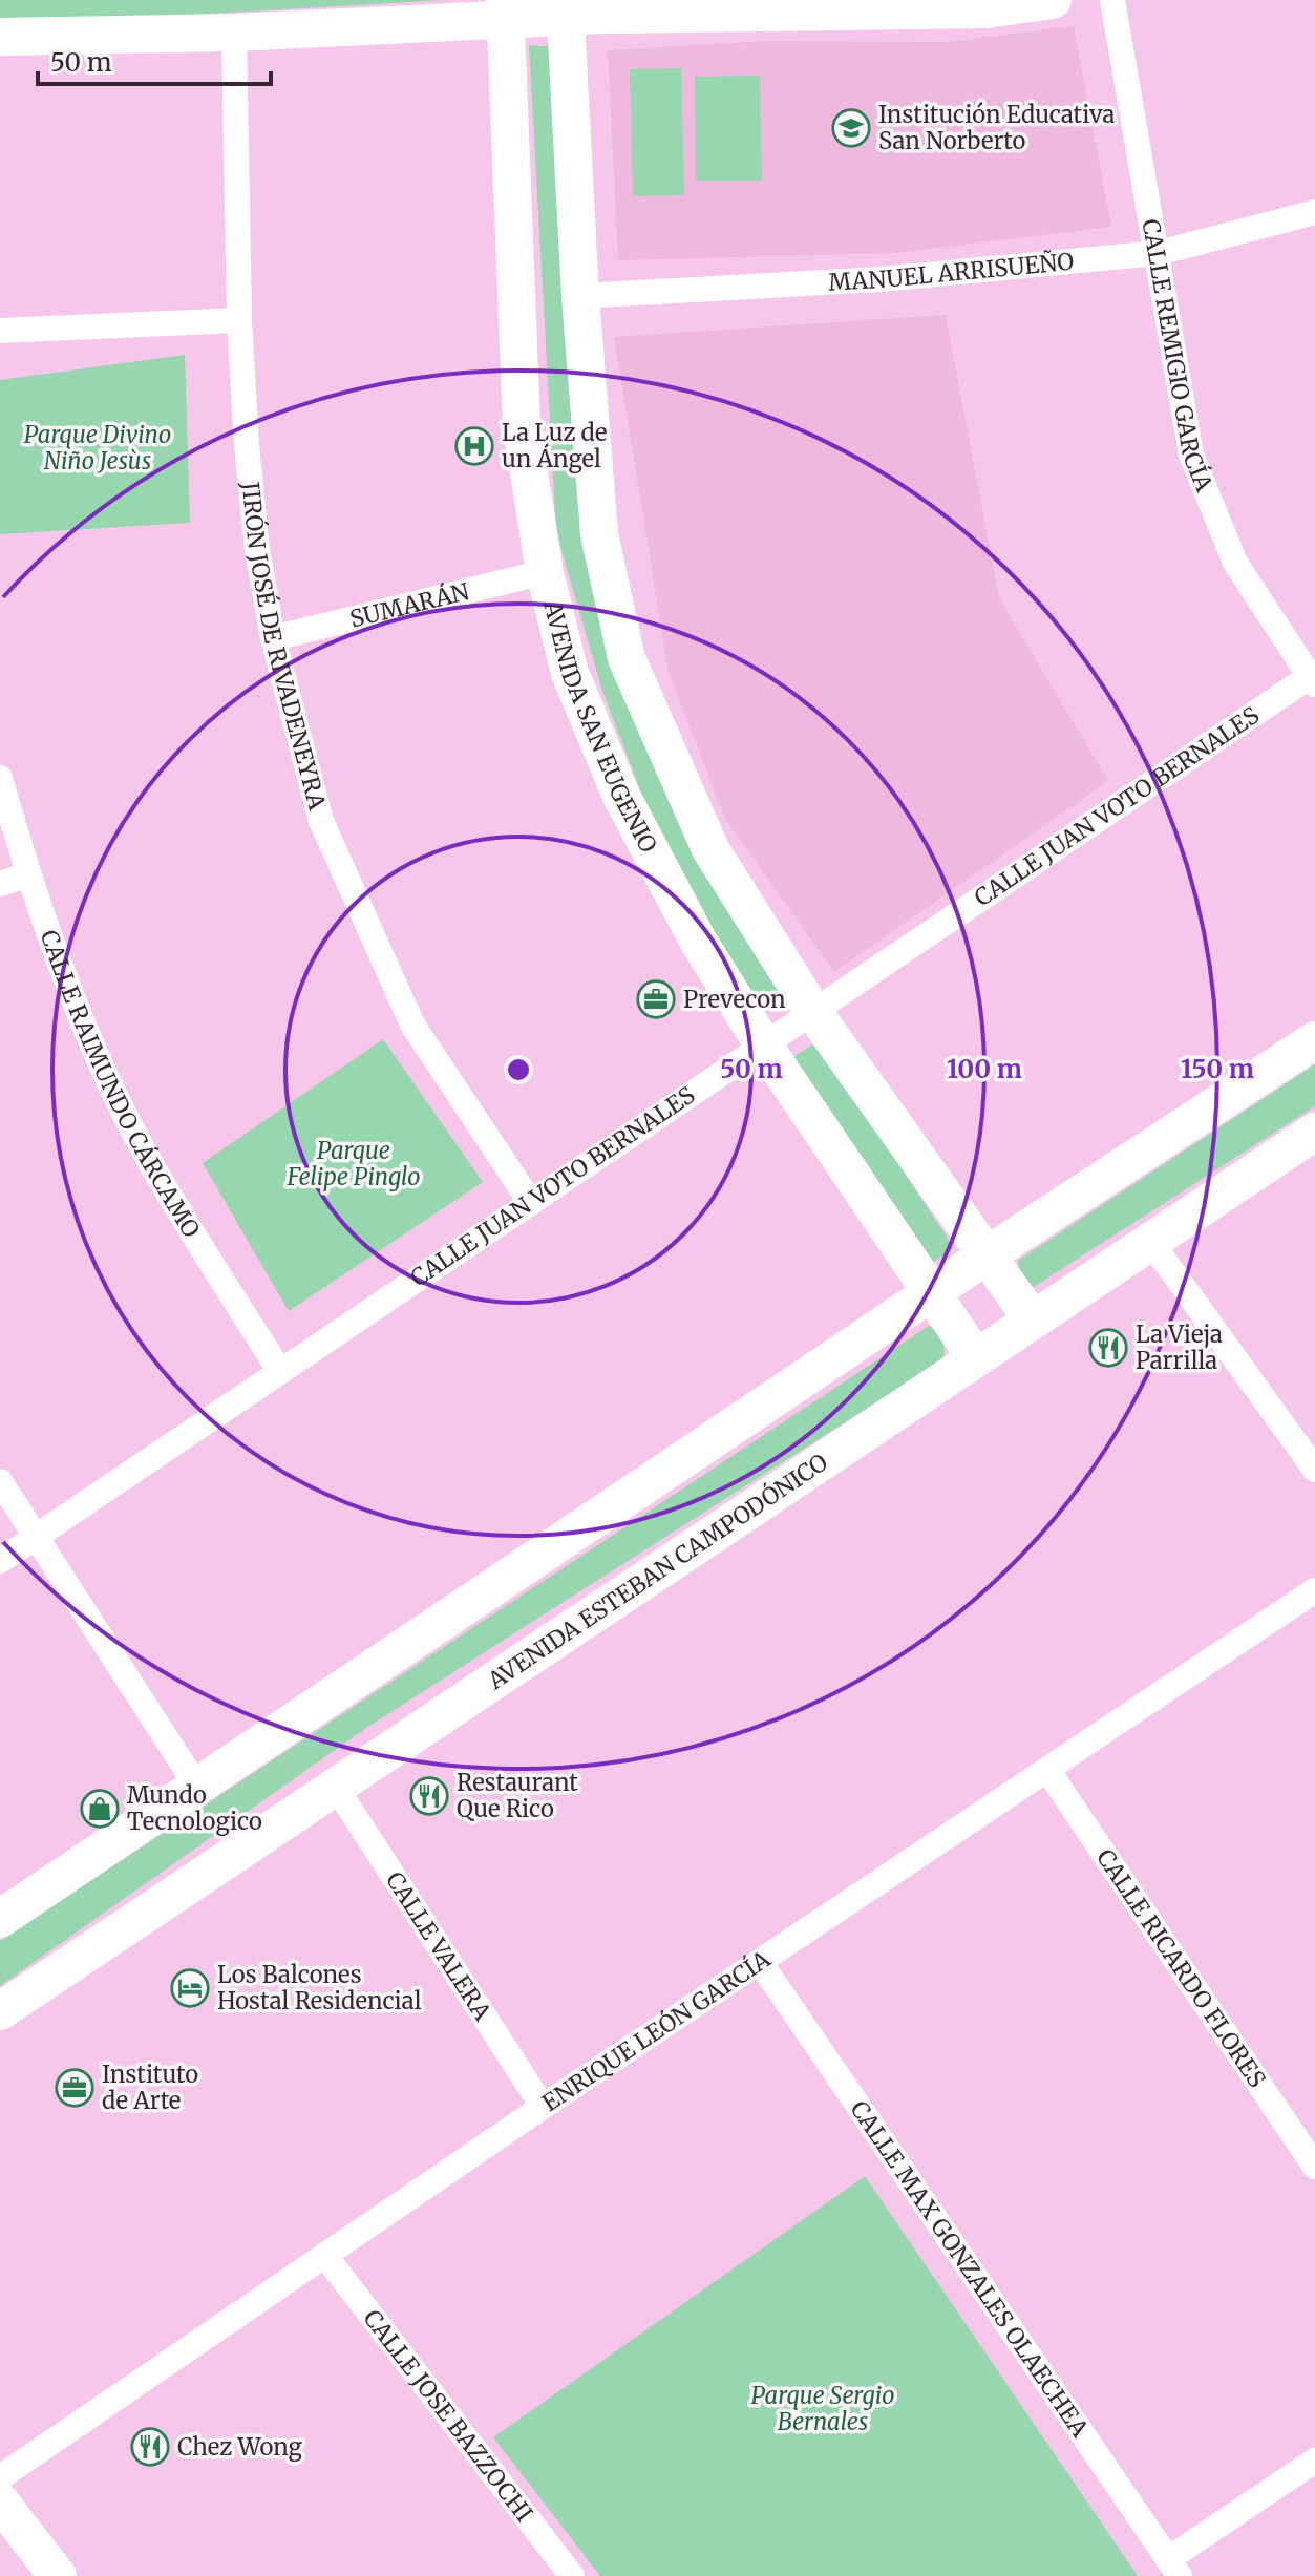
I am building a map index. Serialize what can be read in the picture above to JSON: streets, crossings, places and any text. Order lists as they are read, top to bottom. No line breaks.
{"streets":{"street":["MANUEL ARRISUEÑO","CALLE REMIGIO GARCÍA","SUMARÁN","JIRÓN JOSÉ DE RIVADENEYRA","AVENIDA SAN EUGENIO","CALLE JUAN VOTO BERNALES","CALLE RAIMUNDO CÁRCAMO","AVENIDA ESTEBAN CAMPODÓNICO","CALLE VALERA","CALLE RICARDO FLORES","ENRIQUE LEÓN GARCÍA","CALLE MAX GONZALES OLAECHEA","CALLE JOSE BAZZOCHI"]},"crossings":[["MANUEL ARRISUEÑO","CALLE REMIGIO GARCÍA"],["MANUEL ARRISUEÑO","AVENIDA SAN EUGENIO"],["CALLE REMIGIO GARCÍA","CALLE JUAN VOTO BERNALES"],["SUMARÁN","JIRÓN JOSÉ DE RIVADENEYRA"],["SUMARÁN","AVENIDA SAN EUGENIO"],["JIRÓN JOSÉ DE RIVADENEYRA","CALLE JUAN VOTO BERNALES"],["AVENIDA SAN EUGENIO","CALLE JUAN VOTO BERNALES"],["AVENIDA SAN EUGENIO","AVENIDA ESTEBAN CAMPODÓNICO"],["CALLE JUAN VOTO BERNALES","CALLE RAIMUNDO CÁRCAMO"],["AVENIDA ESTEBAN CAMPODÓNICO","CALLE VALERA"],["CALLE VALERA","ENRIQUE LEÓN GARCÍA"],["CALLE RICARDO FLORES","ENRIQUE LEÓN GARCÍA"],["ENRIQUE LEÓN GARCÍA","CALLE MAX GONZALES OLAECHEA"],["ENRIQUE LEÓN GARCÍA","CALLE JOSE BAZZOCHI"]],"parks":["Parque Divino Niño Jesùs","Parque Felipe Pinglo","Parque Sergio Bernales"],"places":{"school or university":["Institución Educativa San Norberto"],"hospital":["La Luz de un Ángel"],"office":["Prevecon","Instituto de Arte"],"restaurant":["La Vieja Parrilla","Restaurant Que Rico","Chez Wong"],"shop":["Mundo Tecnologico"],"hotel":["Los Balcones Hostal Residencial"]},"scale_bar":"50 m","rings":["50 m","100 m","150 m"]}
